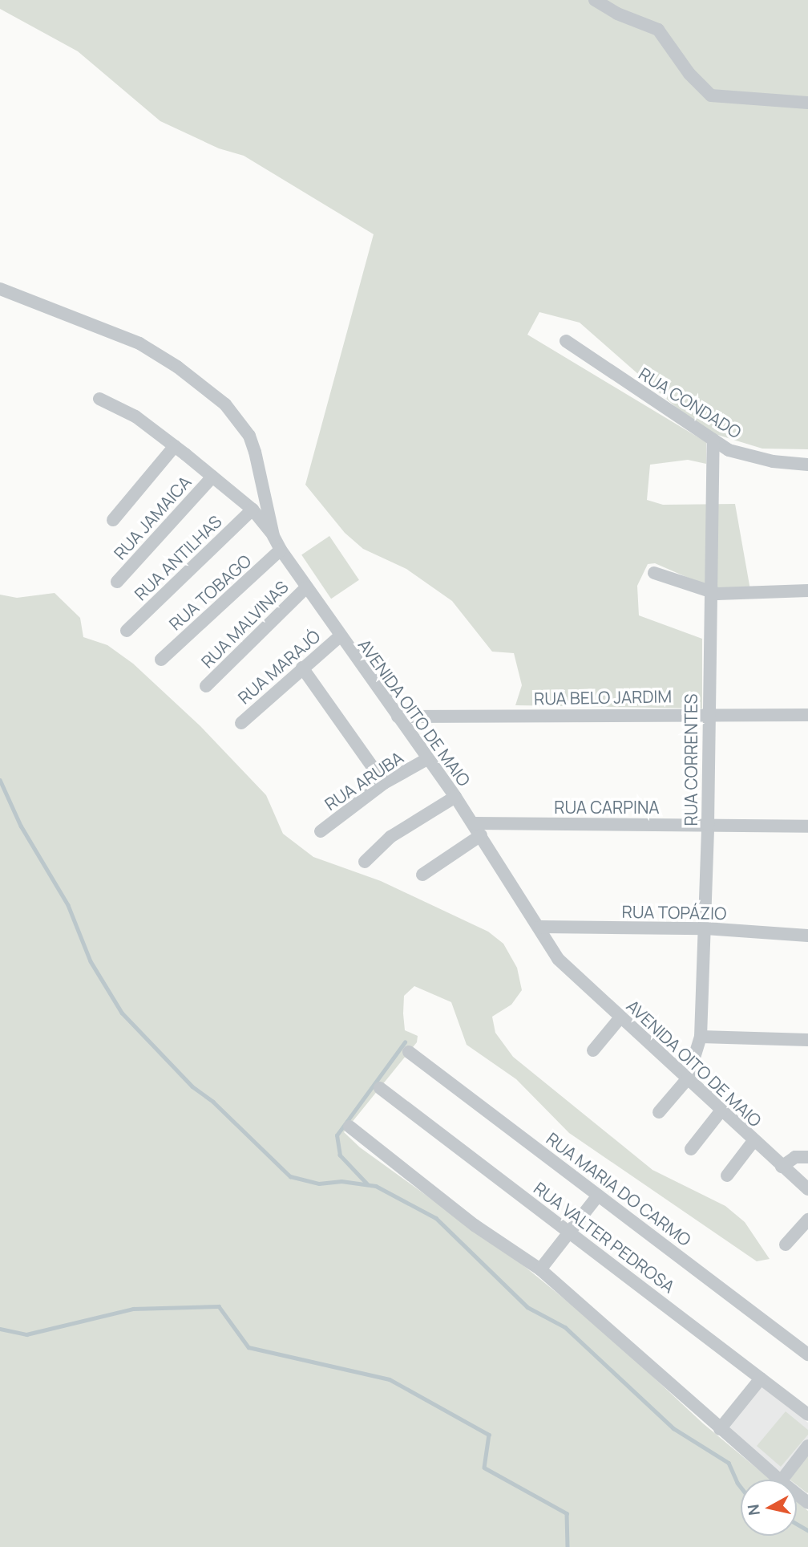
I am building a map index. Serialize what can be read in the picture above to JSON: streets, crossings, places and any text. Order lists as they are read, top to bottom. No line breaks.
{"streets":{"street":["RUA CONDADO","RUA JAMAICA","RUA ANTILHAS","RUA TOBAGO","RUA MALVINAS","RUA MARAJÓ","RUA BELO JARDIM","AVENIDA OITO DE MAIO","RUA CORRENTES","RUA ARUBA","RUA CARPINA","RUA TOPÁZIO","RUA MARIA DO CARMO","RUA VALTER PEDROSA"]},"crossings":[["RUA CONDADO","RUA CORRENTES"],["RUA TOBAGO","AVENIDA OITO DE MAIO"],["RUA MALVINAS","AVENIDA OITO DE MAIO"],["RUA MARAJÓ","AVENIDA OITO DE MAIO"],["RUA BELO JARDIM","AVENIDA OITO DE MAIO"],["RUA BELO JARDIM","RUA CORRENTES"],["AVENIDA OITO DE MAIO","RUA CORRENTES"],["AVENIDA OITO DE MAIO","RUA ARUBA"],["AVENIDA OITO DE MAIO","RUA CARPINA"],["AVENIDA OITO DE MAIO","RUA TOPÁZIO"],["RUA CORRENTES","RUA CARPINA"],["RUA CORRENTES","RUA TOPÁZIO"]],"north":"left"}
